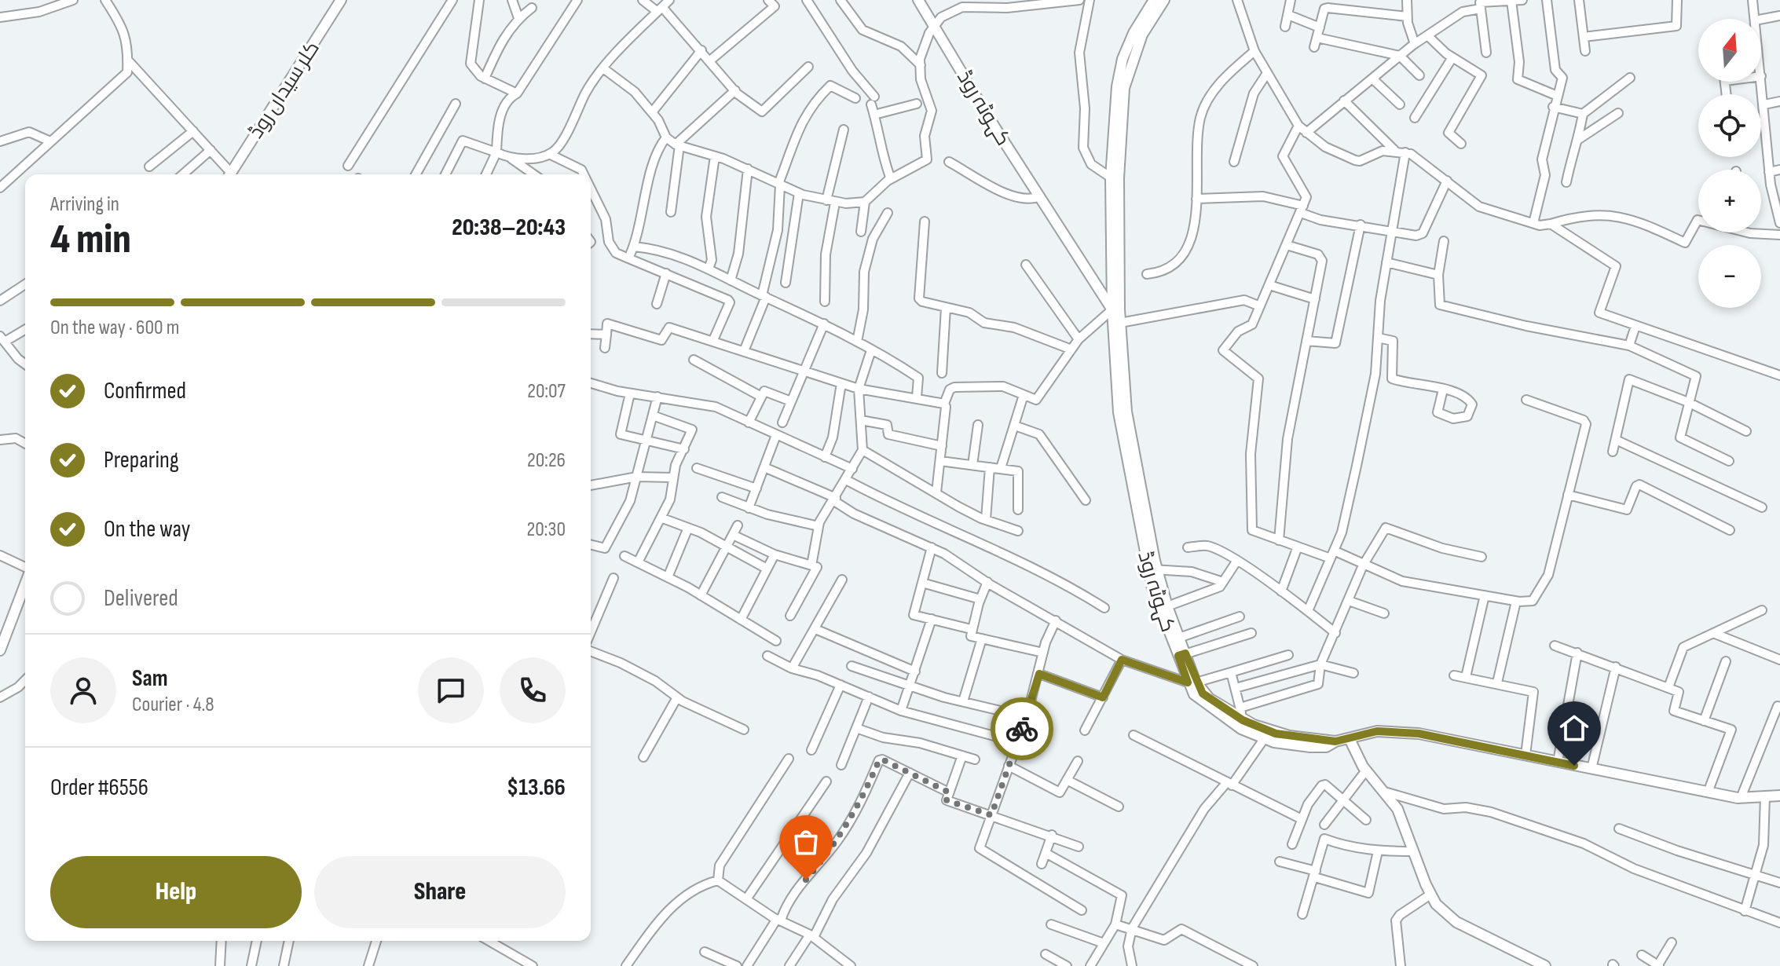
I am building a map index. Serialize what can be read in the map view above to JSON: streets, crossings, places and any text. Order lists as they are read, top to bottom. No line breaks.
{"streets":{"main road":["کلر سیداں روڈ","کہوٹہ روڈ"]},"north":"top","page":{"map_buttons":["+","−"],"heading":["4 min","Arriving in","20:38–20:43"],"panel":["Sam","Courier · 4.8","Order #6556","$13.66"],"bar":"On the way · 600 m","list":[["Confirmed","20:07"],["Preparing","20:26"],["On the way","20:30"],"Delivered"],"buttons":["Help","Share"]}}
